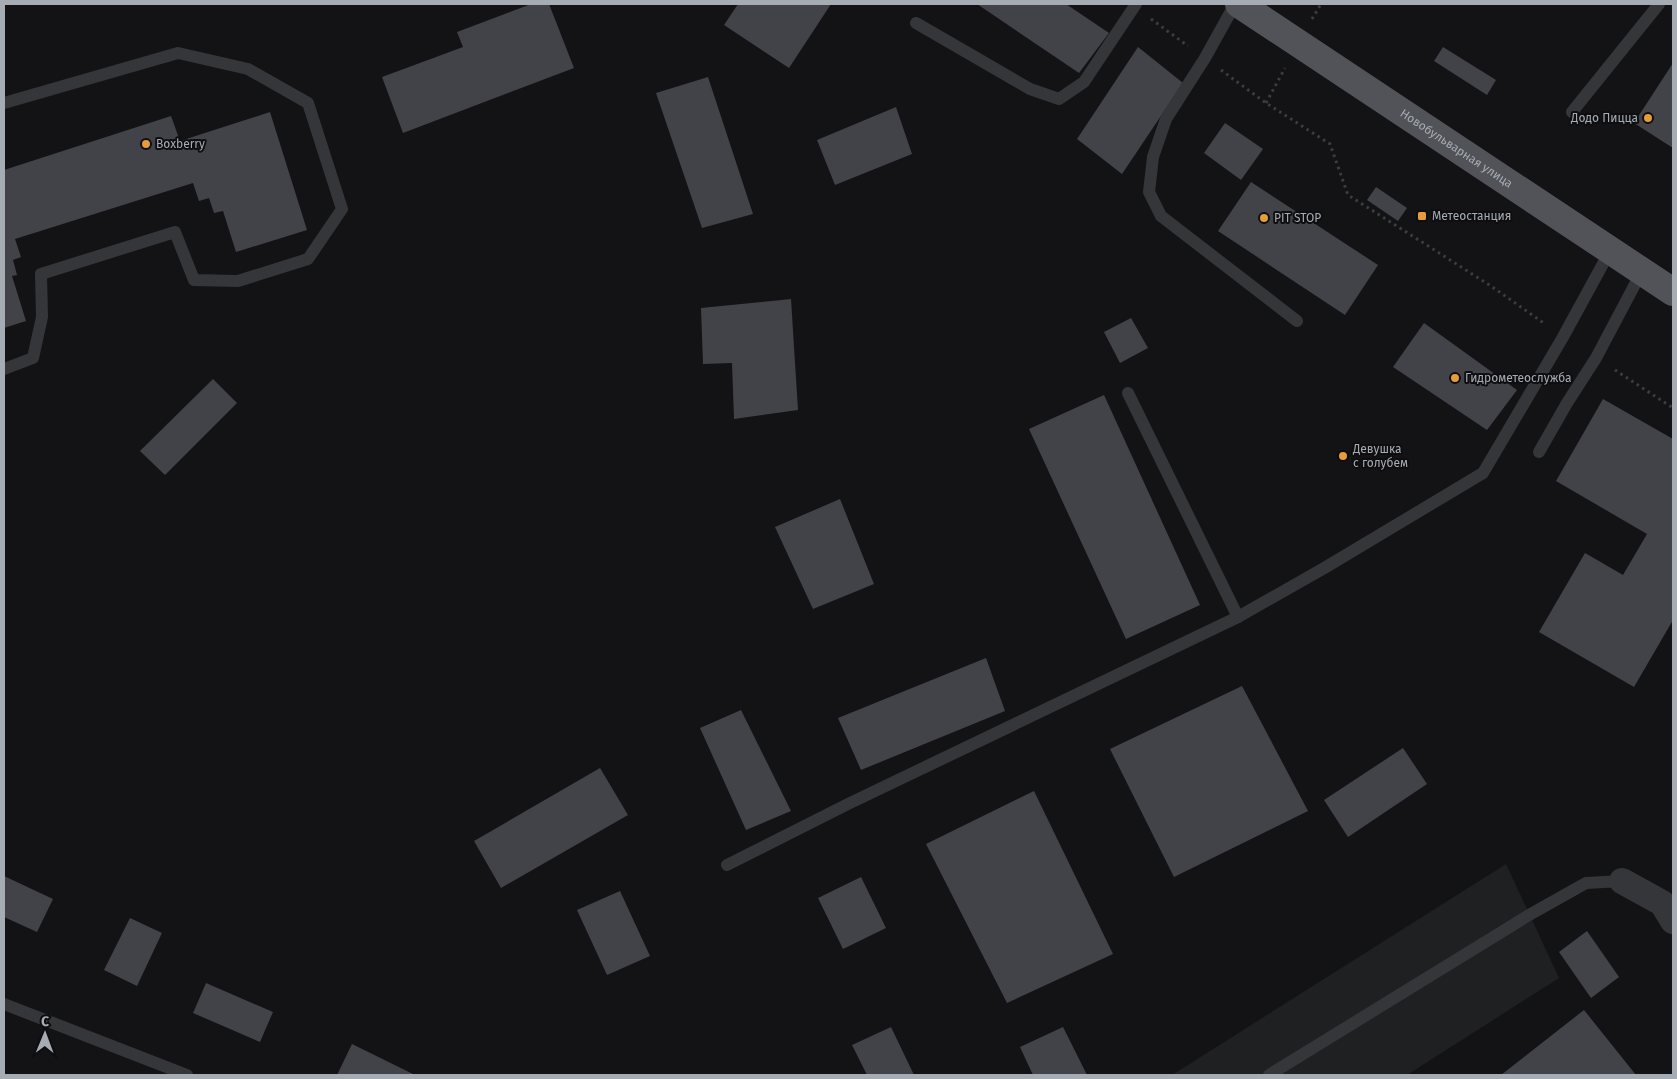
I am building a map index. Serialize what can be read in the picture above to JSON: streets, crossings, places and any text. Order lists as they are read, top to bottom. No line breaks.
{"streets":{"main road":["Новобульварная улица"]},"places":{"other":["Додо Пицца","Boxberry","PIT STOP","Гидрометеослужба","Девушка с голубем"],"transit":["Метеостанция"]},"north":"top"}
